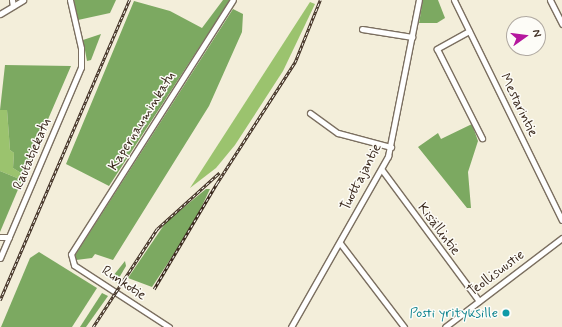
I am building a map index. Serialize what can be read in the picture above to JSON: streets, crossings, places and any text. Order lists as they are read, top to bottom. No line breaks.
{"streets":{"street":["Mestarintie","Kapernauminkatu","Rautatiekatu","Tuottajantie","Kisällintie","Teollisuustie","Runkotie"]},"crossings":[["Kapernauminkatu","Runkotie"],["Tuottajantie","Kisällintie"],["Kisällintie","Teollisuustie"]],"places":["Posti yrityksille"],"north":"right"}
